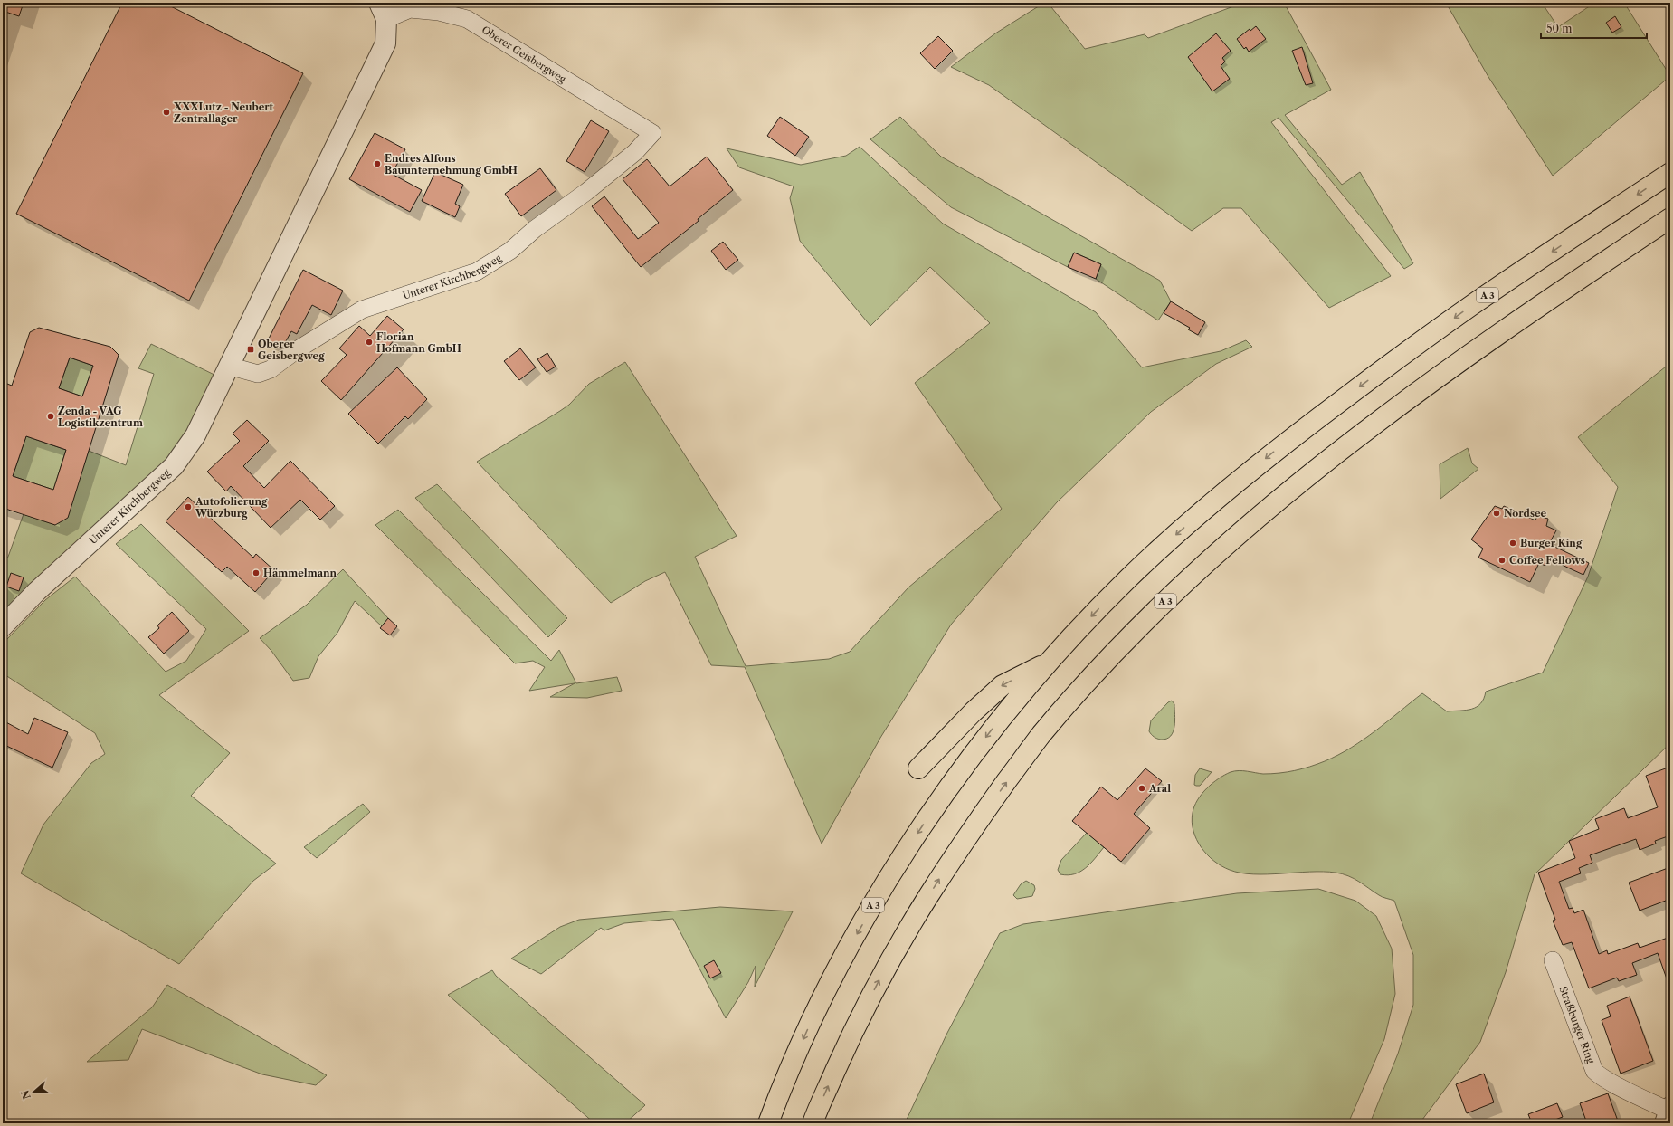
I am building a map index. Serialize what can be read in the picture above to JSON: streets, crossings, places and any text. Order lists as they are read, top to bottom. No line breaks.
{"streets":{"highway":["A 3"],"street":["Oberer Geisbergweg","Unterer Kirchbergweg","Straßburger Ring"]},"crossings":[["Oberer Geisbergweg","Unterer Kirchbergweg"]],"places":{"other":["XXXLutz - Neubert Zentrallager","Endres Alfons Bauunternehmung GmbH","Florian Hofmann GmbH","Zenda - VAG Logistikzentrum","Autofolierung Würzburg","Nordsee","Burger King","Coffee Fellows","Hämmelmann","Aral"],"transit":["Oberer Geisbergweg"]},"scale_bar":"50 m","north":"left"}
